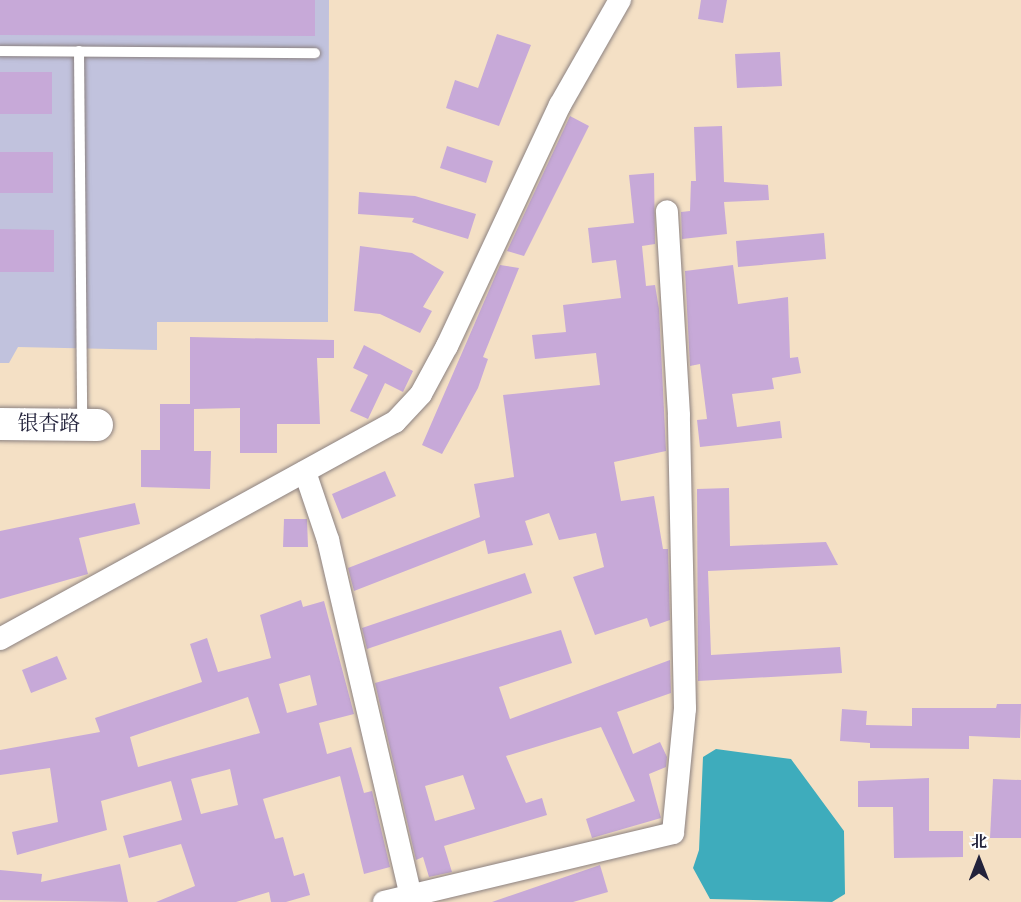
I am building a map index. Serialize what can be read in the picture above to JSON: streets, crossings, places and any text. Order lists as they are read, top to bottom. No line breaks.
{"streets":{"street":["银杏路"]},"north":"top"}
